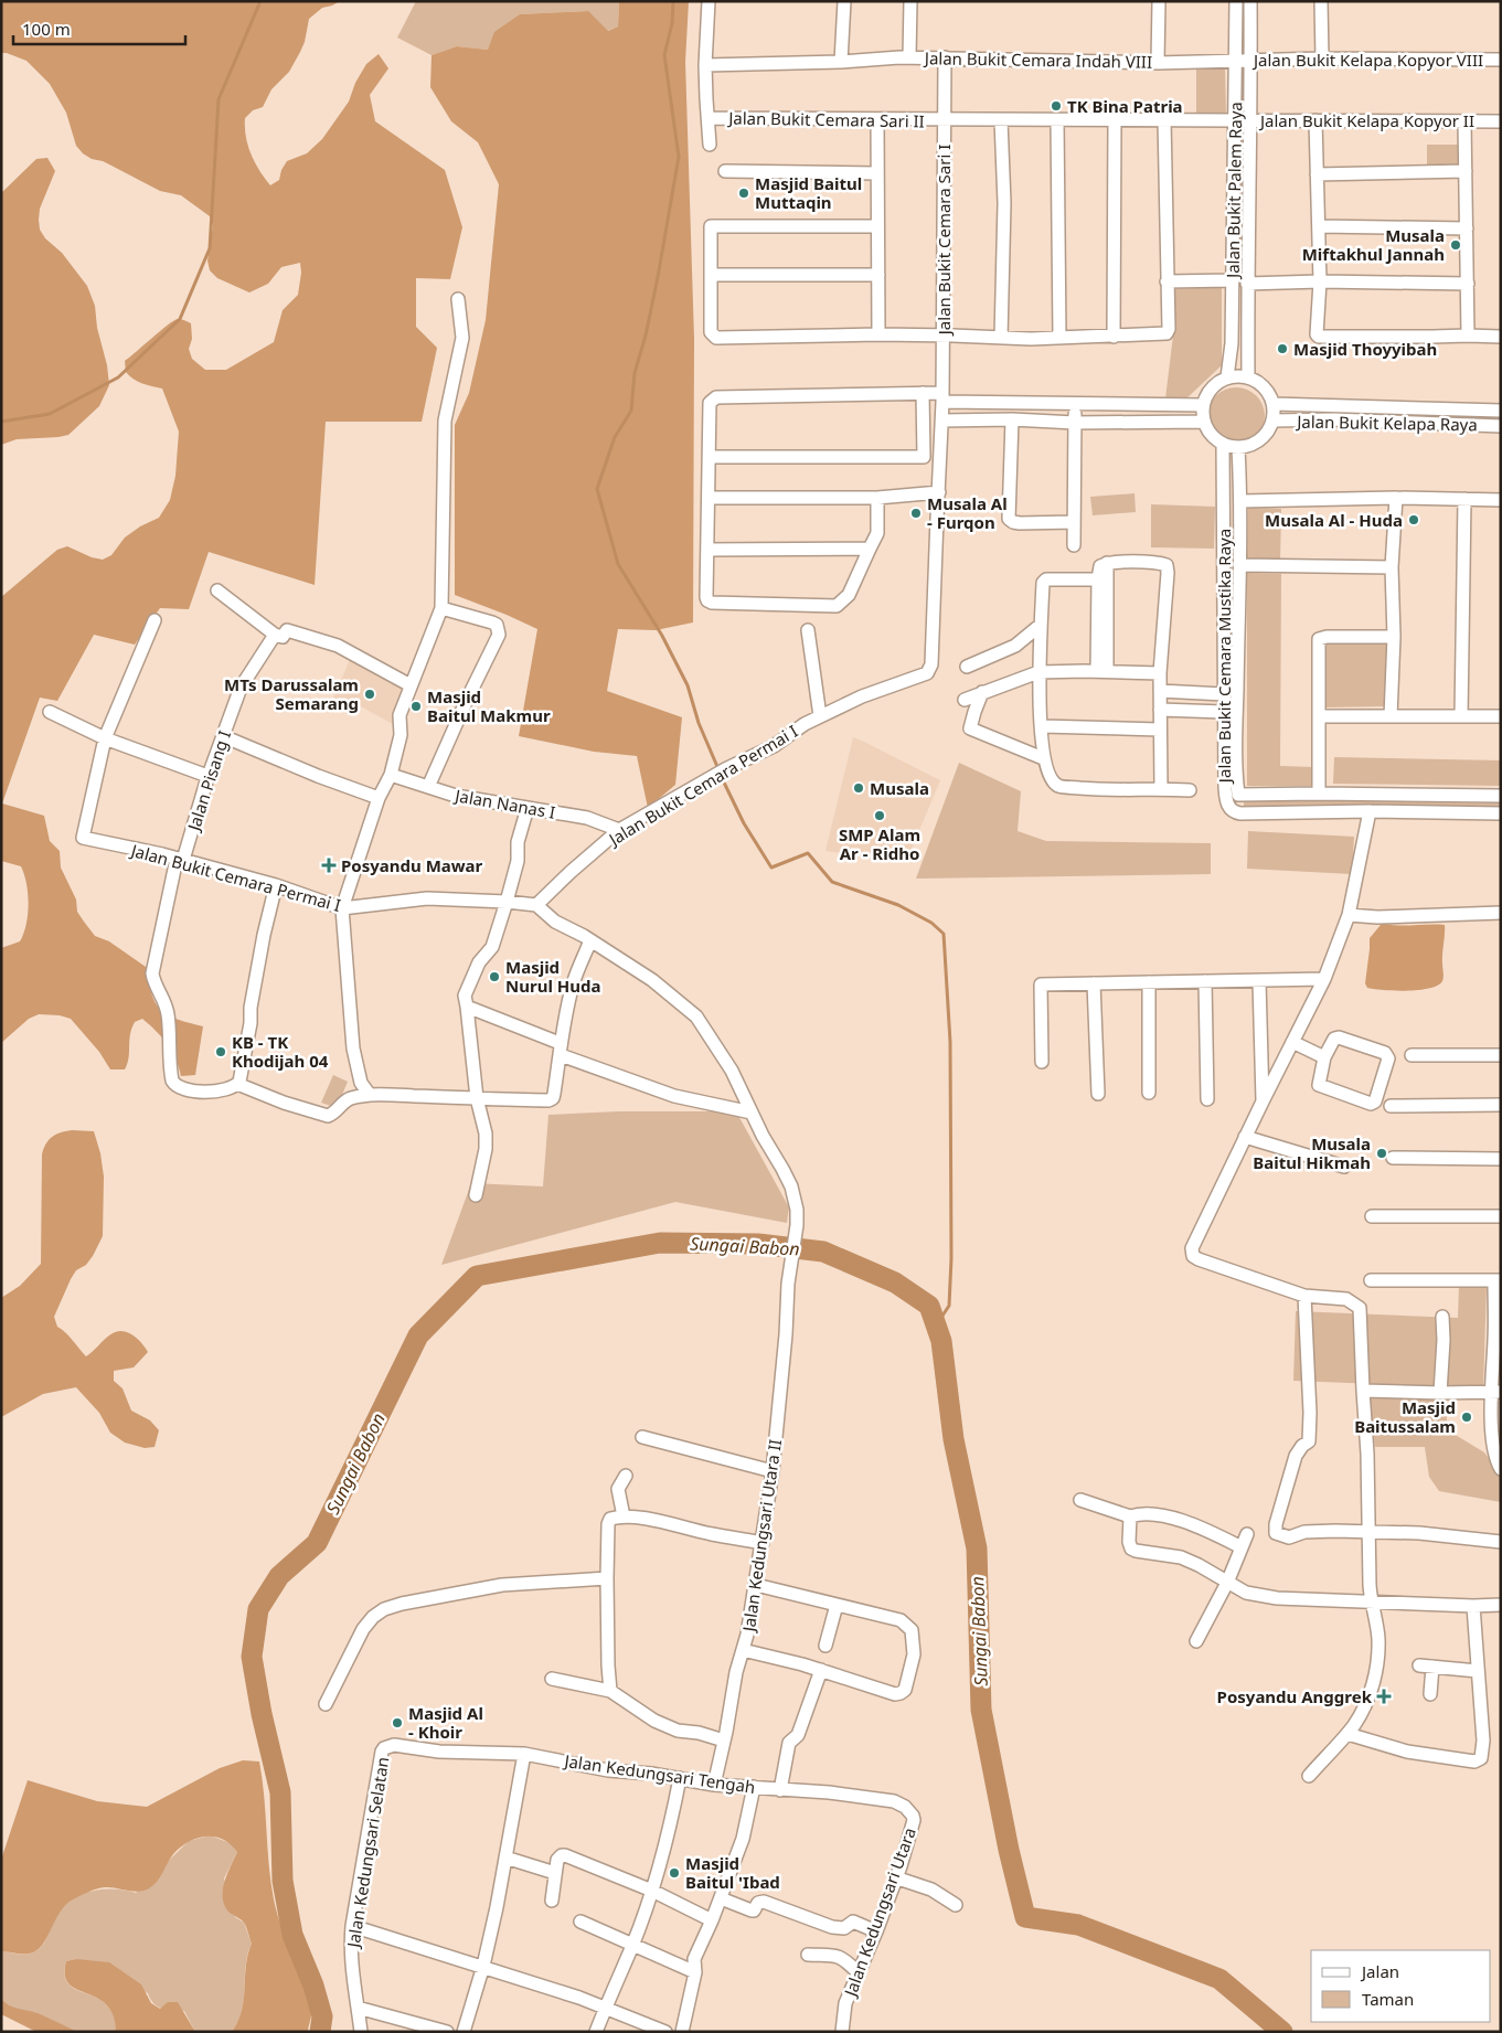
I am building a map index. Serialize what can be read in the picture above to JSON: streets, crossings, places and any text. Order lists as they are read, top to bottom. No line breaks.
{"streets":{"street":["Jalan Bukit Cemara Indah VIII","Jalan Bukit Kelapa Kopyor VIII","Jalan Bukit Cemara Sari II","Jalan Bukit Kelapa Kopyor II","Jalan Bukit Palem Raya","Jalan Bukit Cemara Sari I","Jalan Bukit Kelapa Raya","Jalan Bukit Cemara Mustika Raya","Jalan Pisang I","Jalan Bukit Cemara Permai I","Jalan Nanas I","Jalan Kedungsari Utara II","Jalan Kedungsari Tengah","Jalan Kedungsari Selatan","Jalan Kedungsari Utara"]},"crossings":[["Jalan Bukit Cemara Indah VIII","Jalan Bukit Kelapa Kopyor VIII"],["Jalan Bukit Cemara Indah VIII","Jalan Bukit Palem Raya"],["Jalan Bukit Cemara Indah VIII","Jalan Bukit Cemara Sari I"],["Jalan Bukit Kelapa Kopyor VIII","Jalan Bukit Palem Raya"],["Jalan Bukit Cemara Sari II","Jalan Bukit Kelapa Kopyor II"],["Jalan Bukit Cemara Sari II","Jalan Bukit Cemara Sari I"],["Jalan Bukit Kelapa Kopyor II","Jalan Bukit Palem Raya"],["Jalan Bukit Palem Raya","Jalan Bukit Kelapa Raya"],["Jalan Bukit Palem Raya","Jalan Bukit Cemara Mustika Raya"],["Jalan Bukit Cemara Sari I","Jalan Bukit Cemara Permai I"],["Jalan Bukit Kelapa Raya","Jalan Bukit Cemara Mustika Raya"],["Jalan Pisang I","Jalan Bukit Cemara Permai I"],["Jalan Bukit Cemara Permai I","Jalan Nanas I"],["Jalan Bukit Cemara Permai I","Jalan Kedungsari Utara II"],["Jalan Kedungsari Utara II","Jalan Kedungsari Tengah"],["Jalan Kedungsari Tengah","Jalan Kedungsari Selatan"],["Jalan Kedungsari Tengah","Jalan Kedungsari Utara"]],"water":["Sungai Babon"],"places":{"other":["TK Bina Patria","Masjid Baitul Muttaqin","Musala Miftakhul Jannah","Masjid Thoyyibah","Musala Al - Furqon","Musala Al - Huda","MTs Darussalam Semarang","Masjid Baitul Makmur","Musala","SMP Alam Ar - Ridho","Masjid Nurul Huda","KB - TK Khodijah 04","Musala Baitul Hikmah","Masjid Baitussalam","Masjid Al - Khoir","Masjid Baitul 'Ibad"],"health":["Posyandu Mawar","Posyandu Anggrek"]},"legend":["Jalan","Taman"],"scale_bar":"100 m"}
